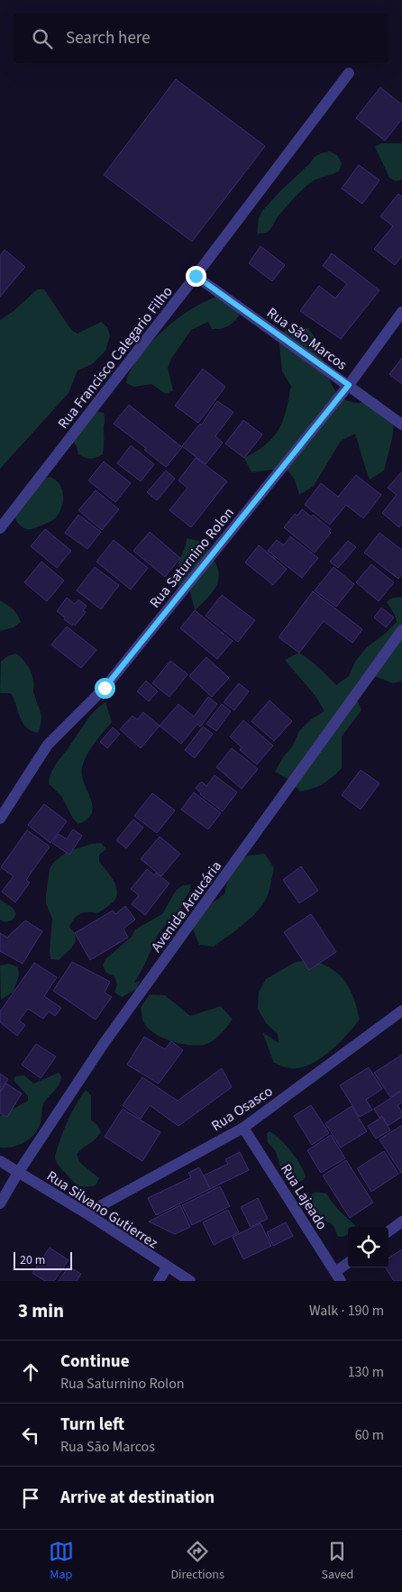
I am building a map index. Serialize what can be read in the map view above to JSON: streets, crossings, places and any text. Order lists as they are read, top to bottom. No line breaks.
{"streets":{"street":["Rua São Marcos","Rua Francisco Calegario Filho","Rua Saturnino Rolon","Avenida Araucária","Rua Osasco","Rua Lajeado","Rua Silvano Gutierrez"]},"crossings":[["Rua São Marcos","Rua Francisco Calegario Filho"],["Rua São Marcos","Rua Saturnino Rolon"],["Avenida Araucária","Rua Silvano Gutierrez"],["Rua Osasco","Rua Lajeado"],["Rua Osasco","Rua Silvano Gutierrez"]],"scale_bar":"20 m","page":{"search":"Search here","scale":"20 m","heading":["3 min","Walk · 190 m"],"list":[["Continue","Rua Saturnino Rolon","130 m"],["Turn left","Rua São Marcos","60 m"],"Arrive at destination"],"nav":["Map","Directions","Saved"]}}
